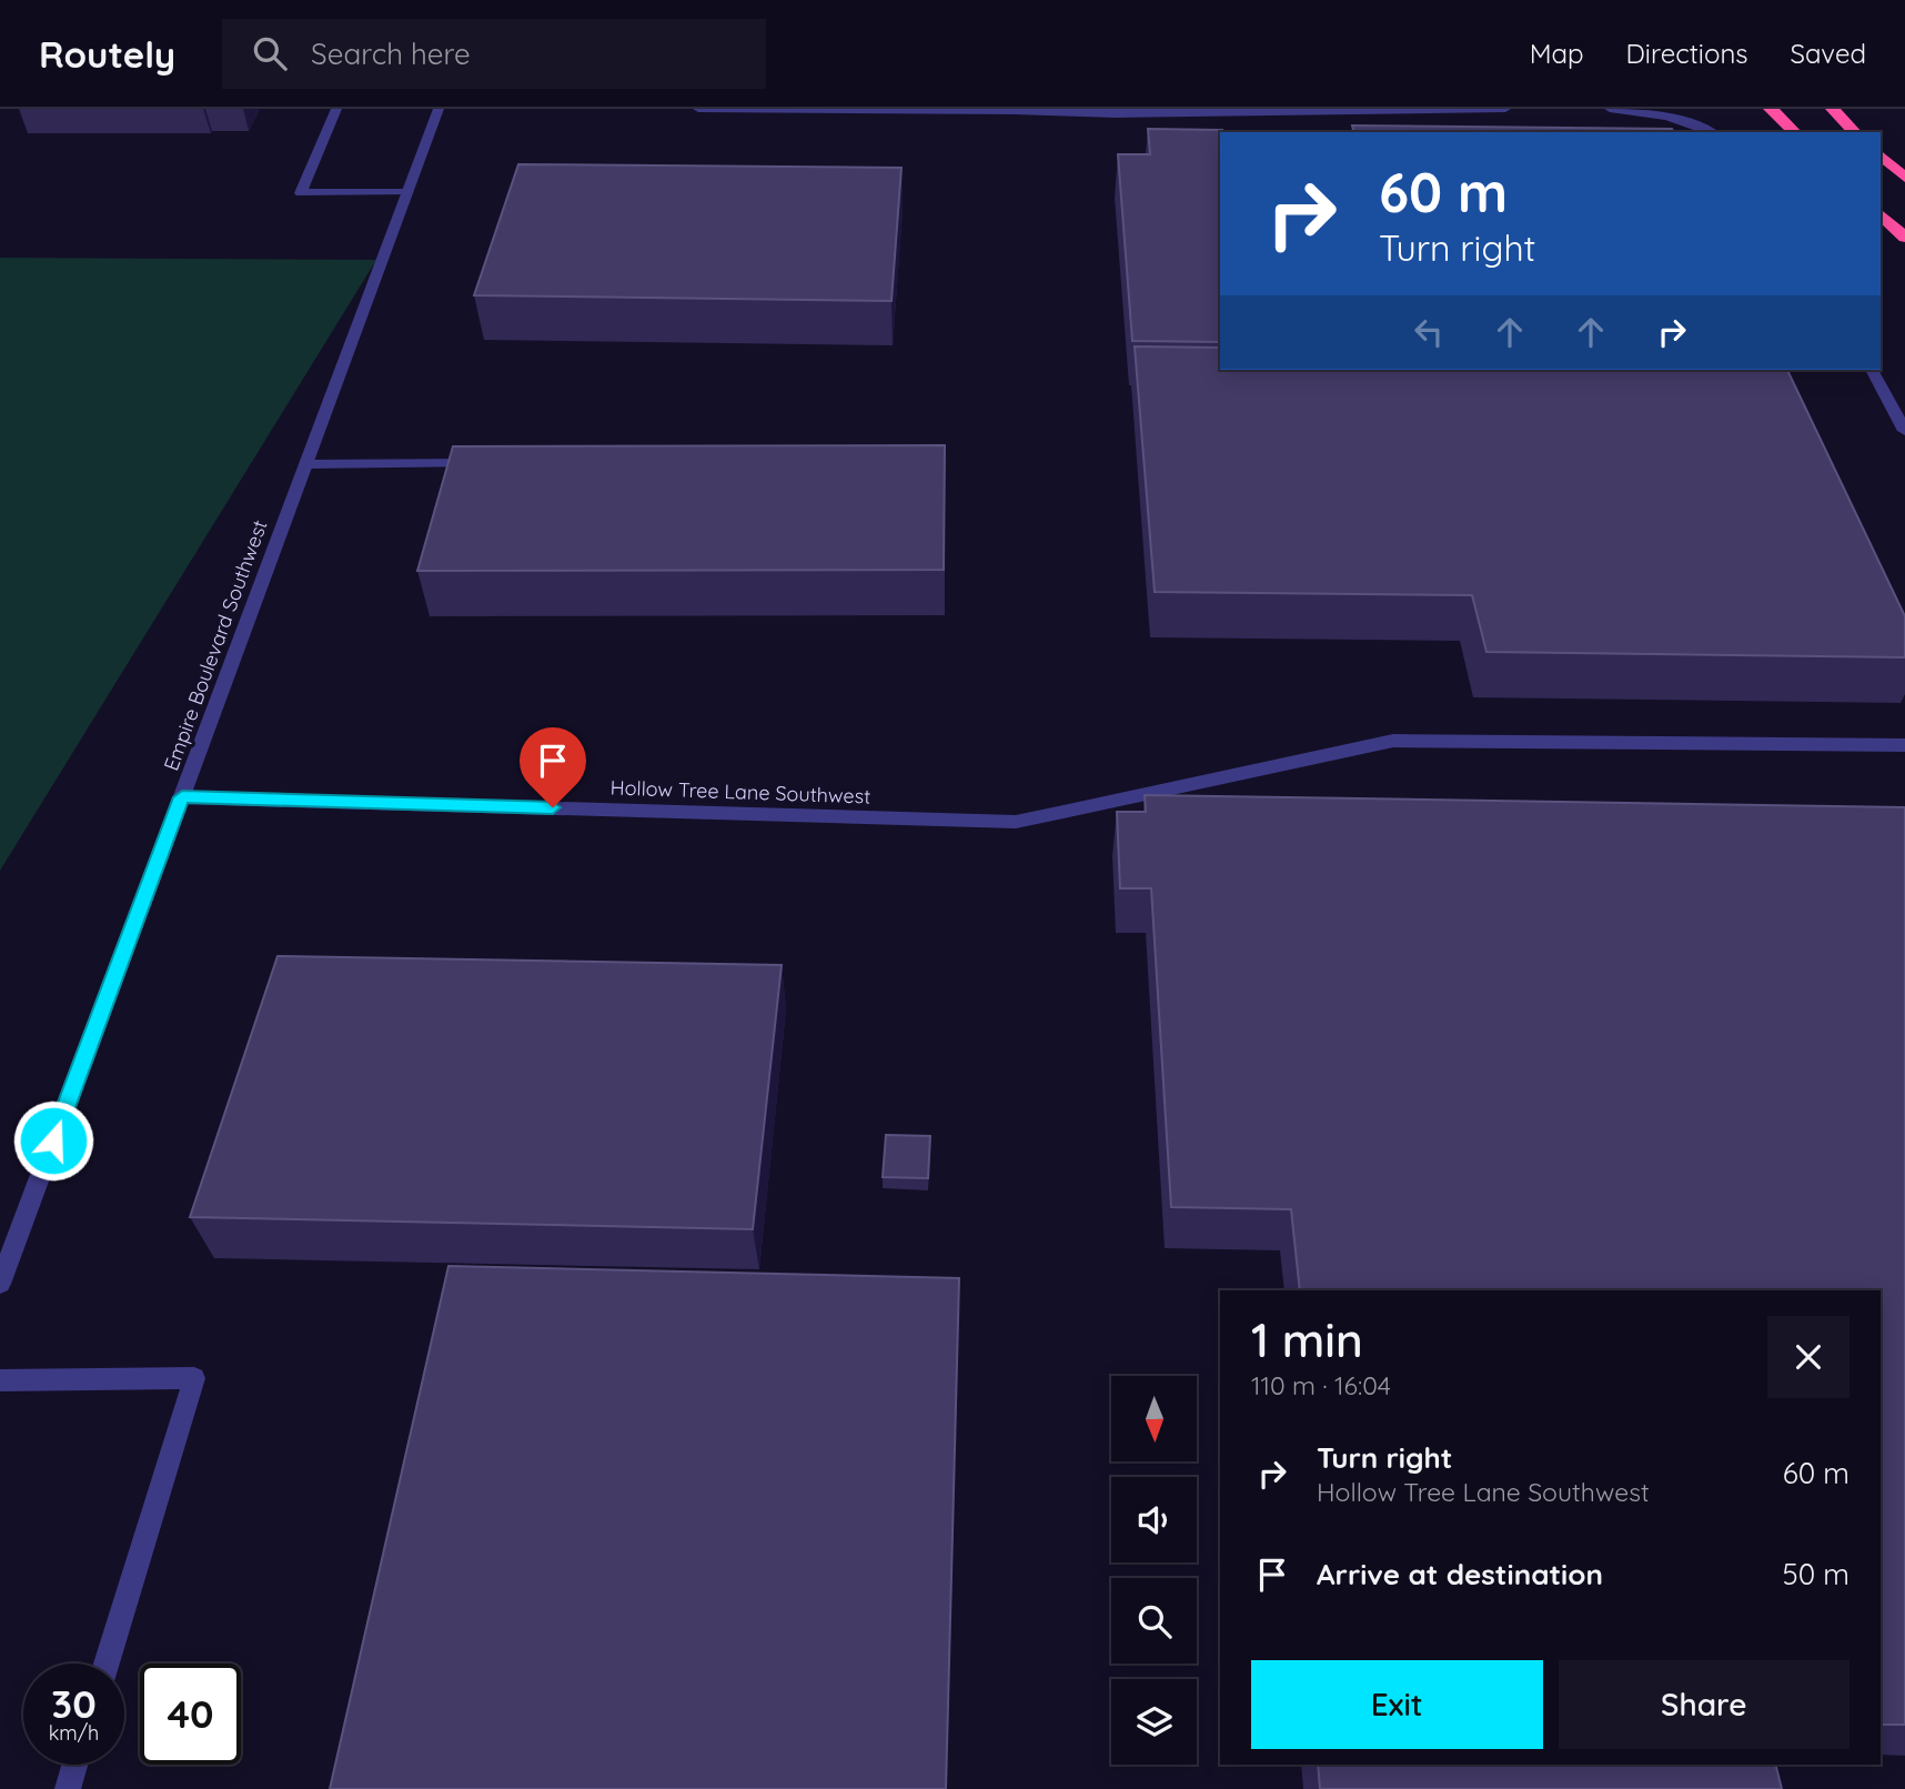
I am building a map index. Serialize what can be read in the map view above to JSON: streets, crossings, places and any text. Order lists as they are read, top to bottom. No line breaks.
{"streets":{"street":["Empire Boulevard Southwest","Hollow Tree Lane Southwest"]},"crossings":[["Empire Boulevard Southwest","Hollow Tree Lane Southwest"]],"north":"bottom","page":{"header":"Routely","search":"Search here","nav":["Map","Directions","Saved"],"turn":["60 m","Turn right"],"heading":["1 min","110 m · 16:04"],"list":[{"name":"Turn right","note":"Hollow Tree Lane Southwest","value":"60 m"},{"name":"Arrive at destination","value":"50 m"}],"buttons":["Exit","Share"],"speed":"30 km/h","limit":"40"}}
